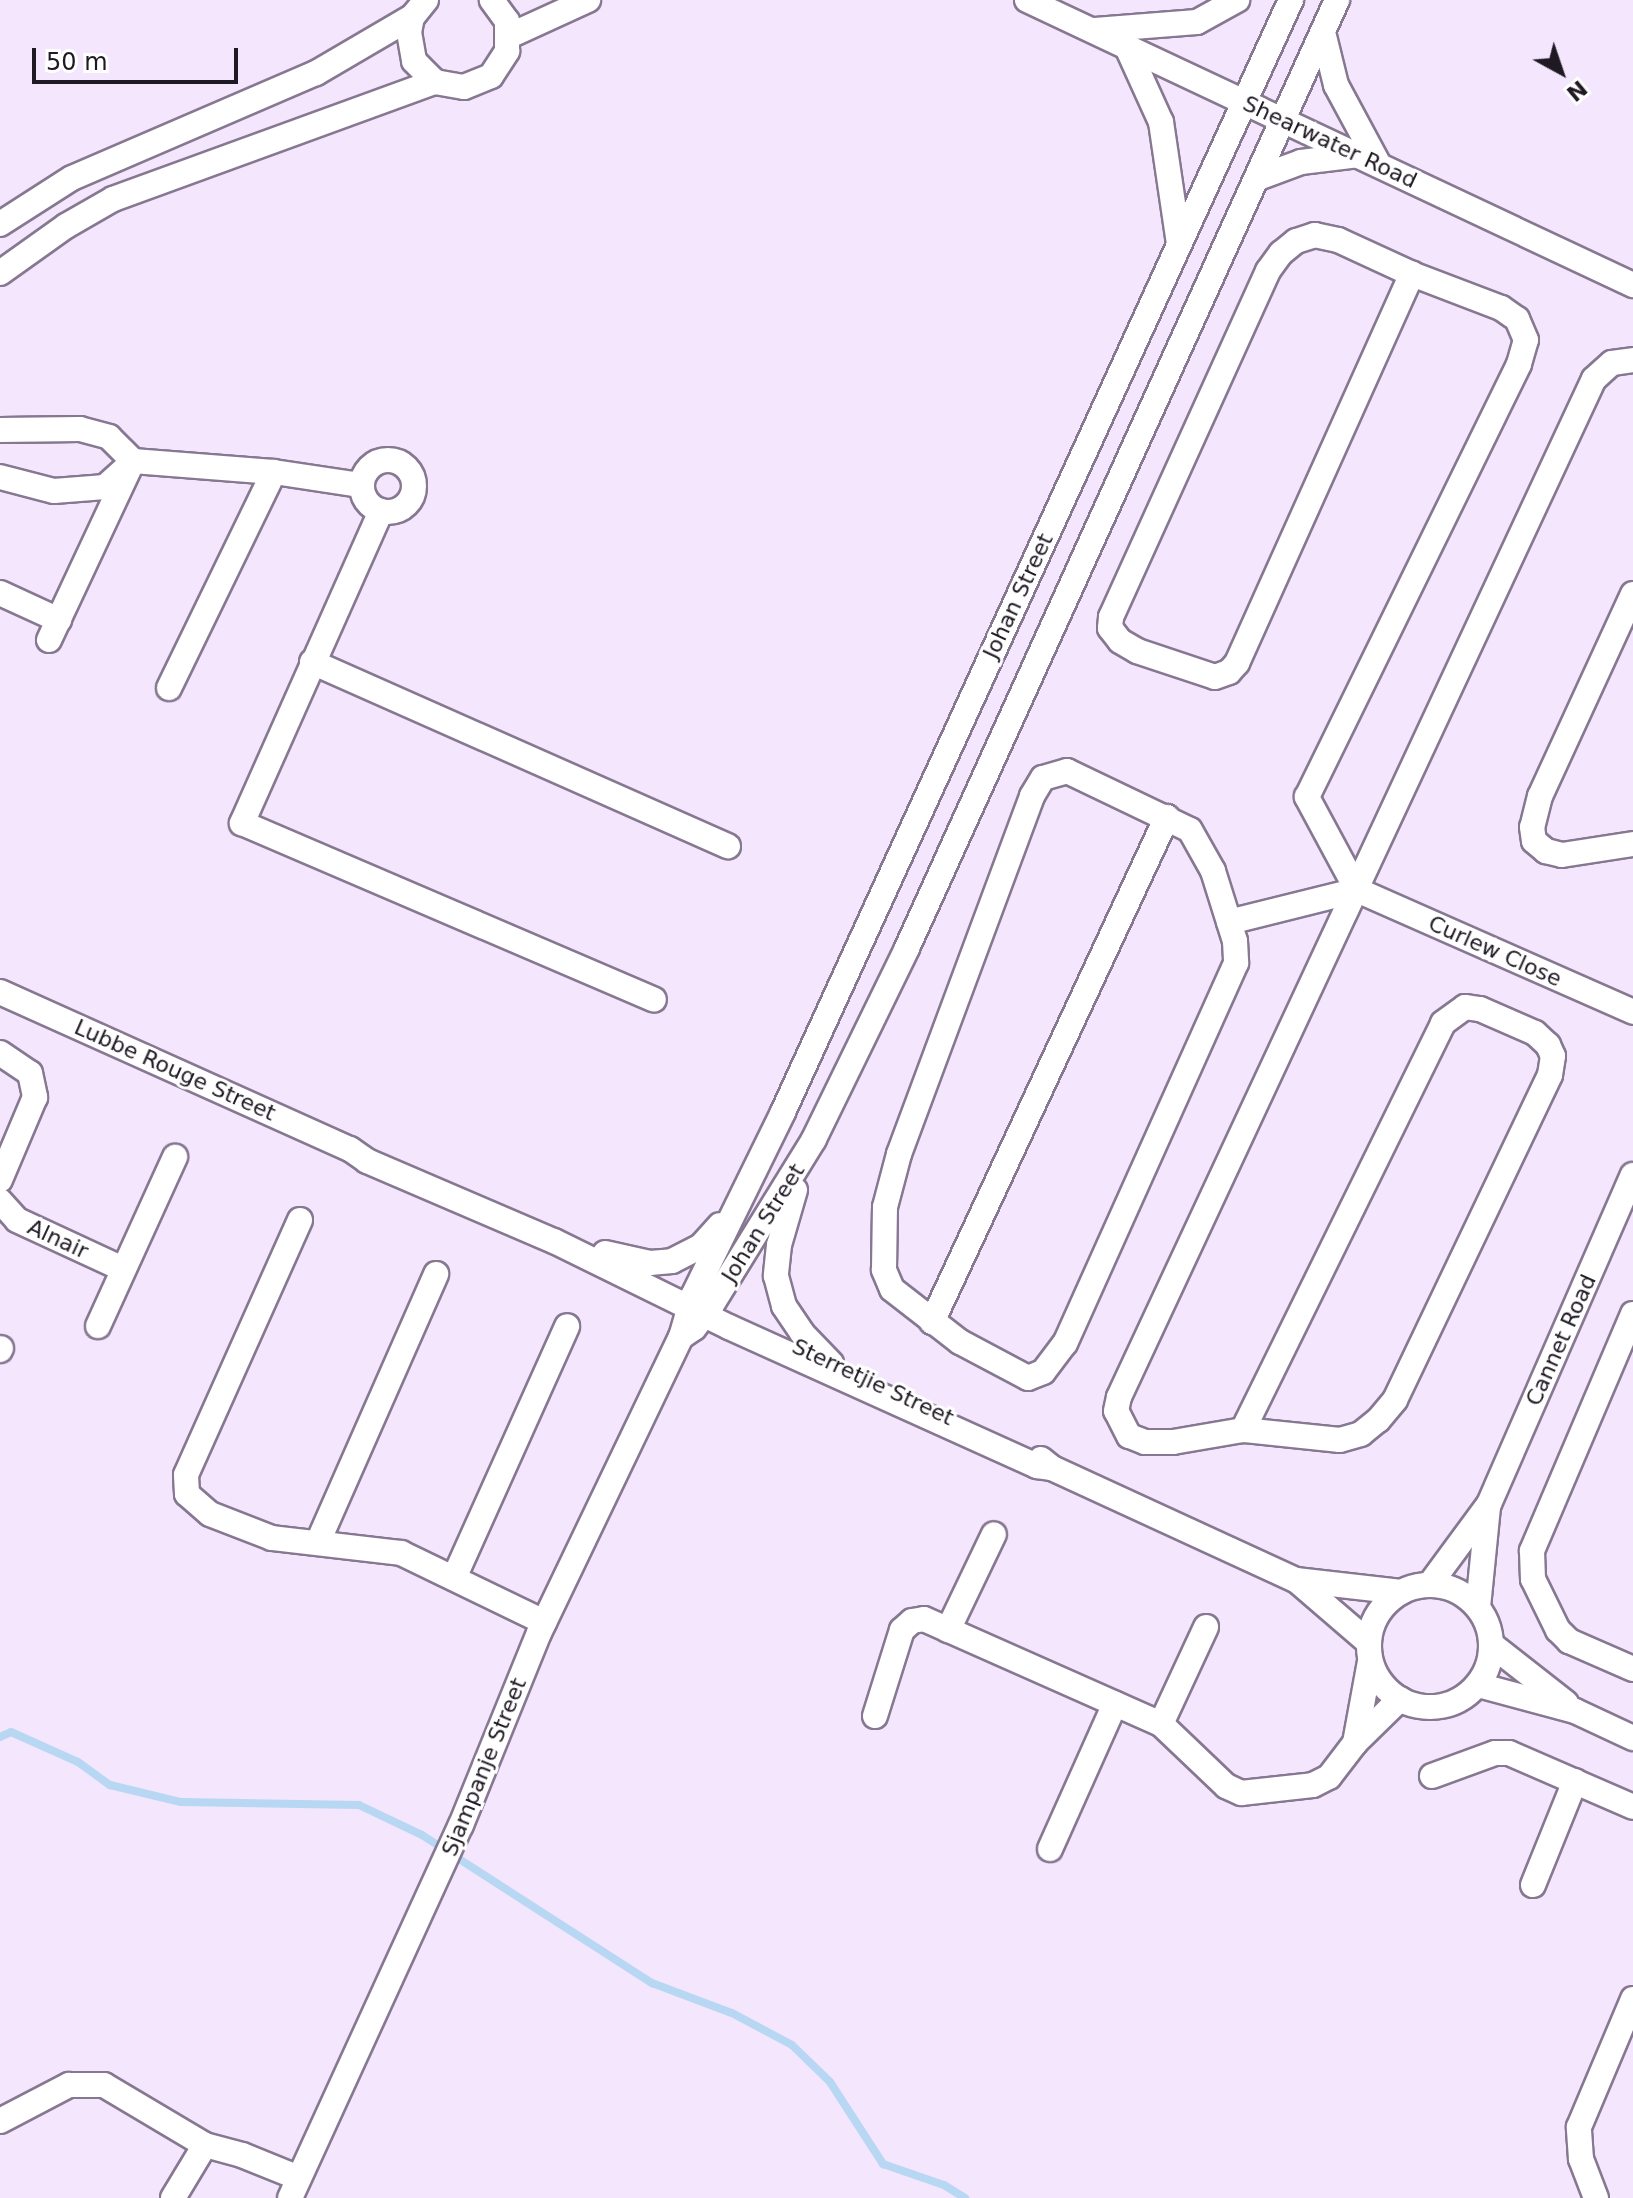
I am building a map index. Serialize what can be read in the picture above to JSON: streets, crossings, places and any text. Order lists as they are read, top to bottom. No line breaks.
{"streets":{"street":["Shearwater Road","Johan Street","Curlew Close","Lubbe Rouge Street","Alnair","Cannet Road","Sterretjie Street","Sjampanje Street"]},"crossings":[["Shearwater Road","Johan Street"],["Johan Street","Lubbe Rouge Street"],["Johan Street","Sterretjie Street"],["Johan Street","Sjampanje Street"],["Lubbe Rouge Street","Sterretjie Street"],["Lubbe Rouge Street","Sjampanje Street"],["Cannet Road","Sterretjie Street"],["Sterretjie Street","Sjampanje Street"]],"scale_bar":"50 m","north":"bottom right"}
